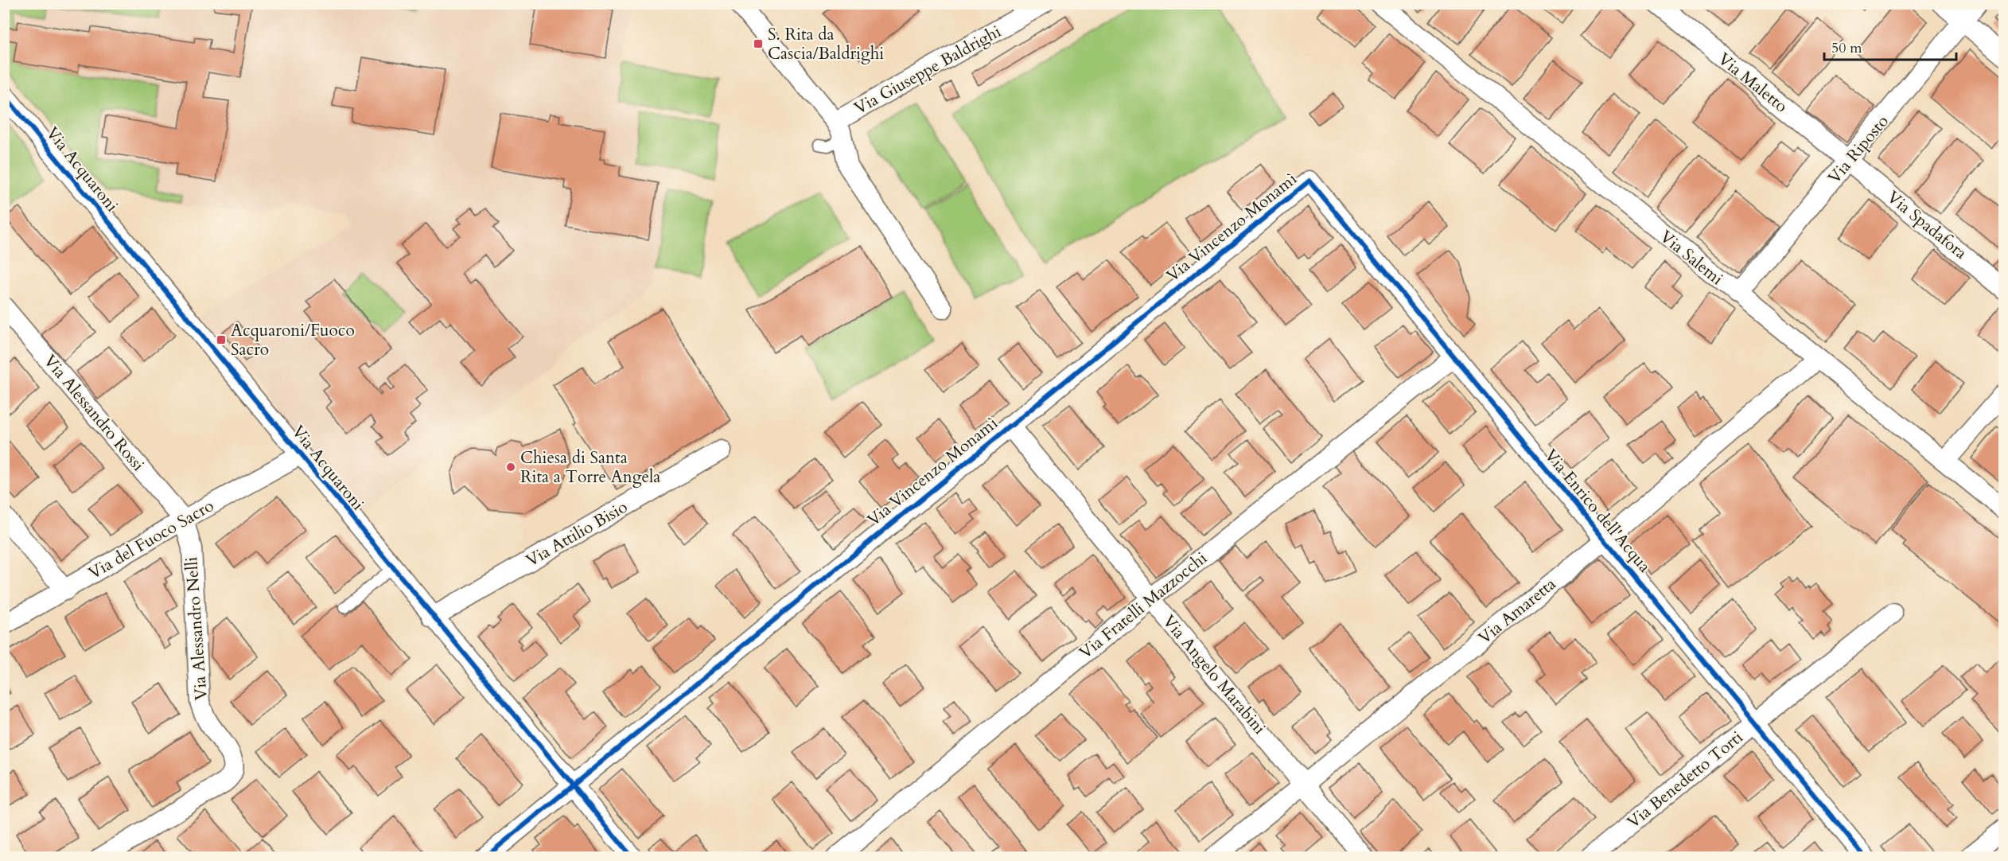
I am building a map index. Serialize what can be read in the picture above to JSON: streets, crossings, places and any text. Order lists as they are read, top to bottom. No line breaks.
{"streets":{"street":["Via Giuseppe Baldrighi","Via Maletto","Via Riposto","Via Acquaroni","Via Spadafora","Via Vincenzo Monamì","Via Salemi","Via Alessandro Rossi","Via Enrico dell'Acqua","Via Attilio Bisio","Via del Fuoco Sacro","Via Fratelli Mazzocchi","Via Amaretta","Via Alessandro Nelli","Via Angelo Marabini","Via Benedetto Torti"]},"crossings":[["Via Maletto","Via Riposto"],["Via Maletto","Via Spadafora"],["Via Riposto","Via Spadafora"],["Via Riposto","Via Salemi"],["Via Acquaroni","Via Vincenzo Monamì"],["Via Acquaroni","Via Attilio Bisio"],["Via Acquaroni","Via del Fuoco Sacro"],["Via Vincenzo Monamì","Via Enrico dell'Acqua"],["Via Vincenzo Monamì","Via Angelo Marabini"],["Via Salemi","Via Amaretta"],["Via Alessandro Rossi","Via del Fuoco Sacro"],["Via Alessandro Rossi","Via Alessandro Nelli"],["Via Enrico dell'Acqua","Via Fratelli Mazzocchi"],["Via Enrico dell'Acqua","Via Amaretta"],["Via Enrico dell'Acqua","Via Benedetto Torti"],["Via del Fuoco Sacro","Via Alessandro Nelli"],["Via Fratelli Mazzocchi","Via Angelo Marabini"],["Via Amaretta","Via Angelo Marabini"]],"places":{"transit":["S. Rita da Cascia/Baldrighi","Acquaroni/Fuoco Sacro"],"other":["Chiesa di Santa Rita a Torre Angela"]},"scale_bar":"50 m"}
